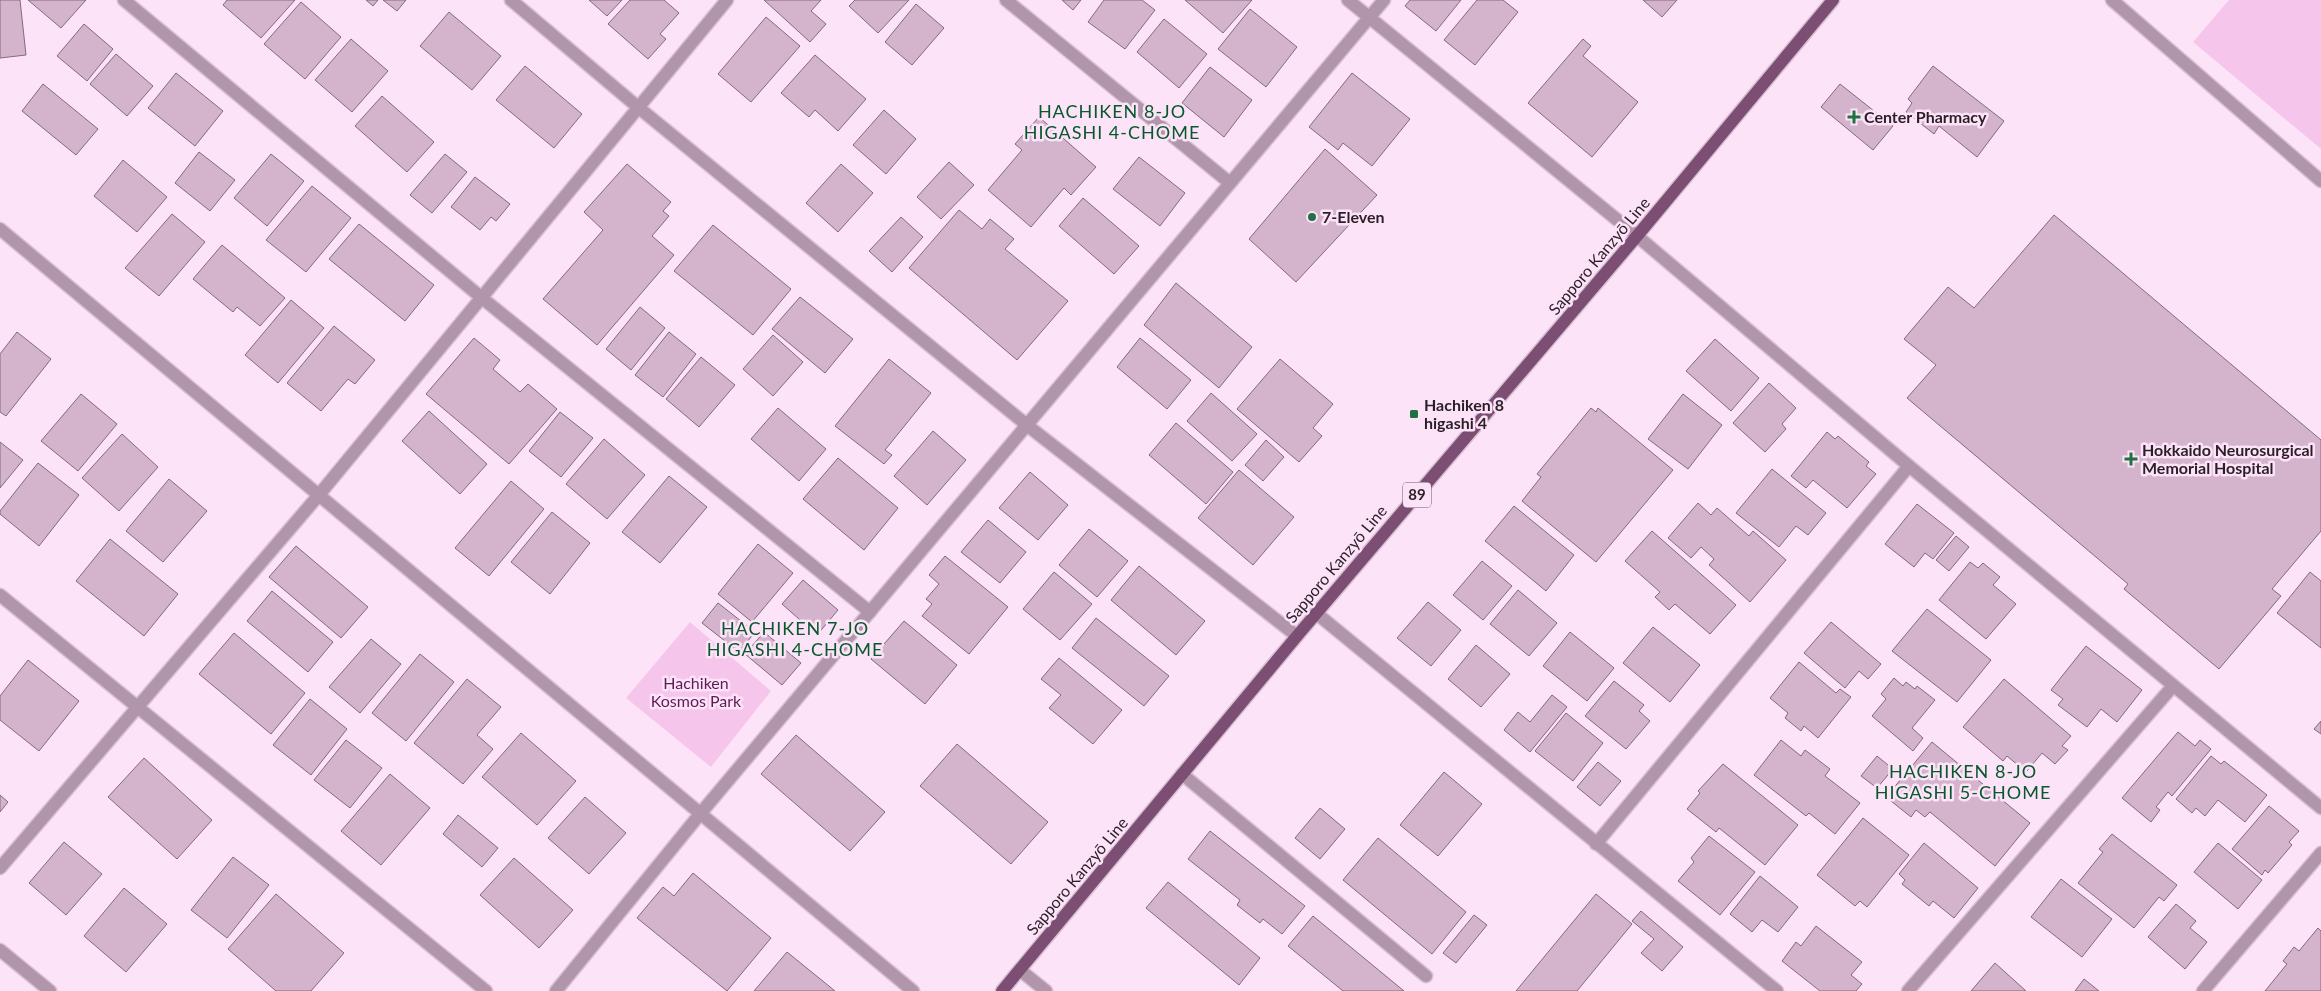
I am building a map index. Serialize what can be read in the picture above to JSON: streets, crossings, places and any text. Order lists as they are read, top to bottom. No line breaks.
{"streets":{"main road":["Sapporo Kanzyō Line","89"]},"districts":["HACHIKEN 8-JO HIGASHI 4-CHOME","HACHIKEN 7-JO HIGASHI 4-CHOME","HACHIKEN 8-JO HIGASHI 5-CHOME"],"parks":["Hachiken Kosmos Park"],"places":{"health":["Center Pharmacy","Hokkaido Neurosurgical Memorial Hospital"],"other":["7-Eleven"],"transit":["Hachiken 8 higashi 4"]}}
